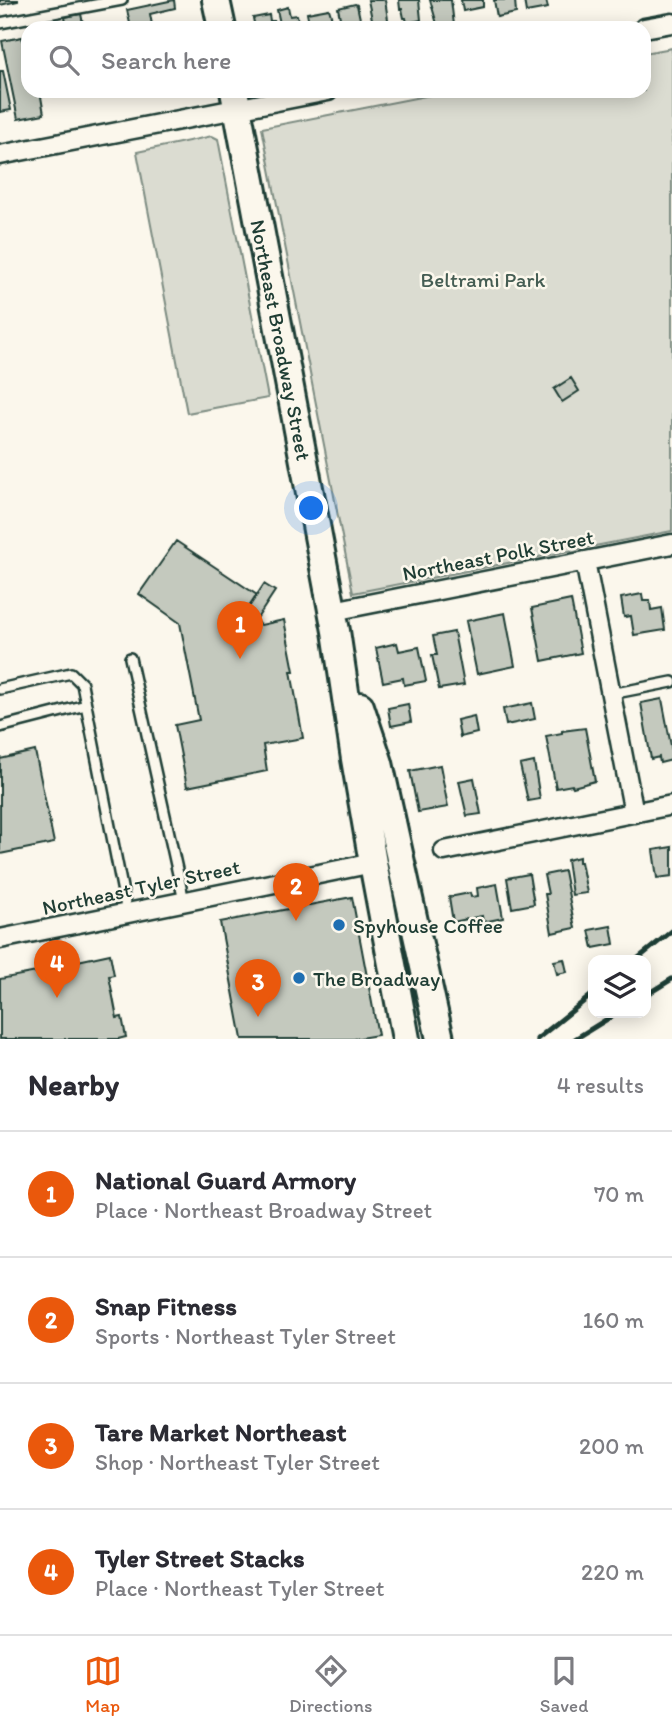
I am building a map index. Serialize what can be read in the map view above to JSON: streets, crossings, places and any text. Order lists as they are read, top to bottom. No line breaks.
{"streets":{"main road":["Northeast Broadway Street"],"street":["Northeast Polk Street","Northeast Tyler Street"]},"crossings":[["Northeast Broadway Street","Northeast Polk Street"],["Northeast Broadway Street","Northeast Tyler Street"]],"parks":["Beltrami Park"],"places":["Spyhouse Coffee","The Broadway"],"page":{"search":"Search here","pins":["1","2","4","3"],"heading":["Nearby","4 results"],"list":[{"mark":"1","name":"National Guard Armory","note":"Place · Northeast Broadway Street","value":"70 m"},{"mark":"2","name":"Snap Fitness","note":"Sports · Northeast Tyler Street","value":"160 m"},{"mark":"3","name":"Tare Market Northeast","note":"Shop · Northeast Tyler Street","value":"200 m"},{"mark":"4","name":"Tyler Street Stacks","note":"Place · Northeast Tyler Street","value":"220 m"}],"nav":["Map","Directions","Saved"]}}
